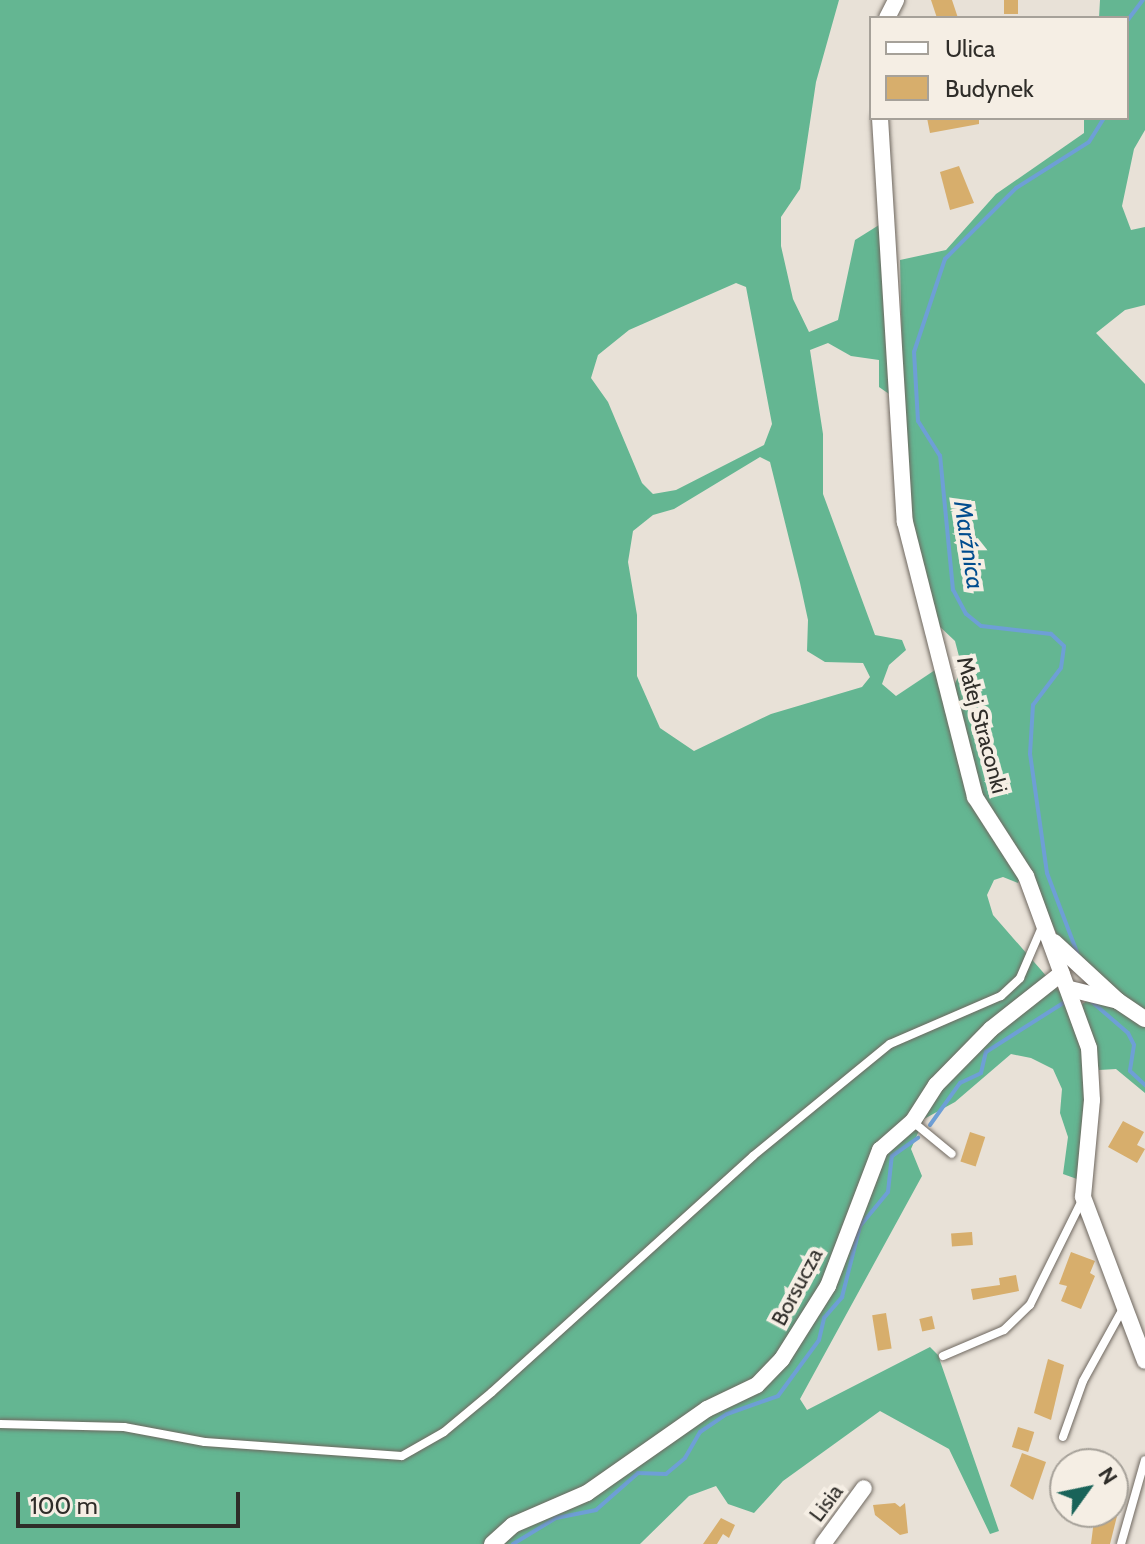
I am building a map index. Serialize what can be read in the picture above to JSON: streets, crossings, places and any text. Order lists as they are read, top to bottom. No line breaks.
{"streets":{"street":["Małej Straconki","Borsucza","Lisia"]},"crossings":[["Małej Straconki","Borsucza"]],"water":["Marźnica"],"legend":["Ulica","Budynek"],"scale_bar":"100 m","north":"top right"}
